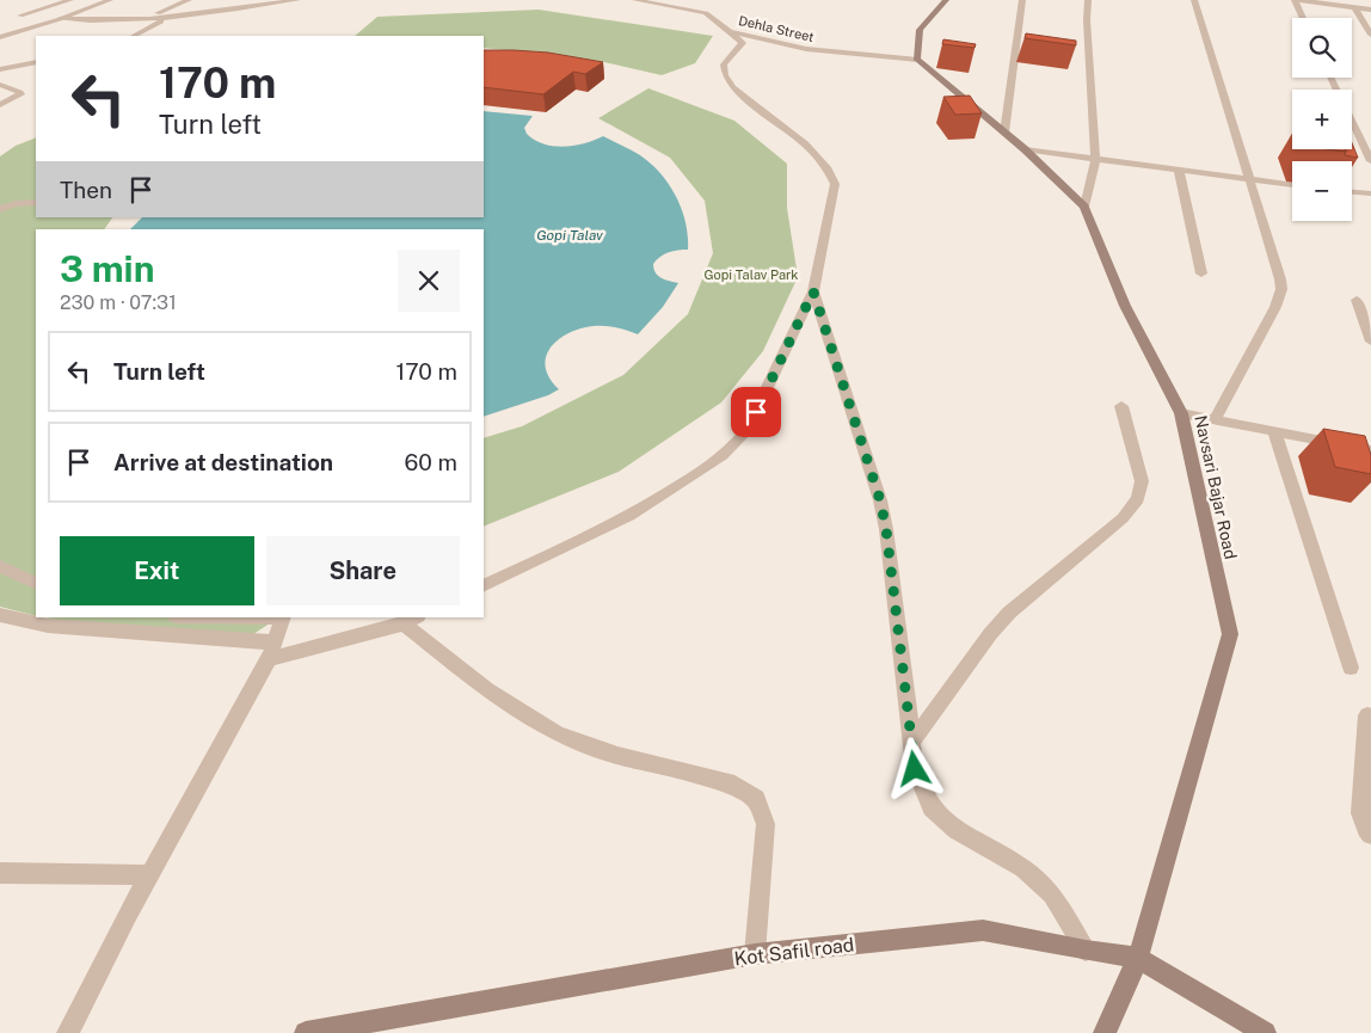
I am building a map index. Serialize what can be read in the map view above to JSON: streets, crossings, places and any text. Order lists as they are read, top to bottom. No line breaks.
{"streets":{"main road":["Navsari Bajar Road","Kot Safil road"],"street":["Dehla Street"]},"crossings":[["Dehla Street","Navsari Bajar Road"],["Navsari Bajar Road","Kot Safil road"]],"water":["Gopi Talav"],"parks":["Gopi Talav Park"],"page":{"map_buttons":["+","−"],"turn":["170 m","Turn left"],"then":"Then","heading":["3 min","230 m · 07:31"],"list":[{"name":"Turn left","value":"170 m"},{"name":"Arrive at destination","value":"60 m"}],"buttons":["Exit","Share"]}}
